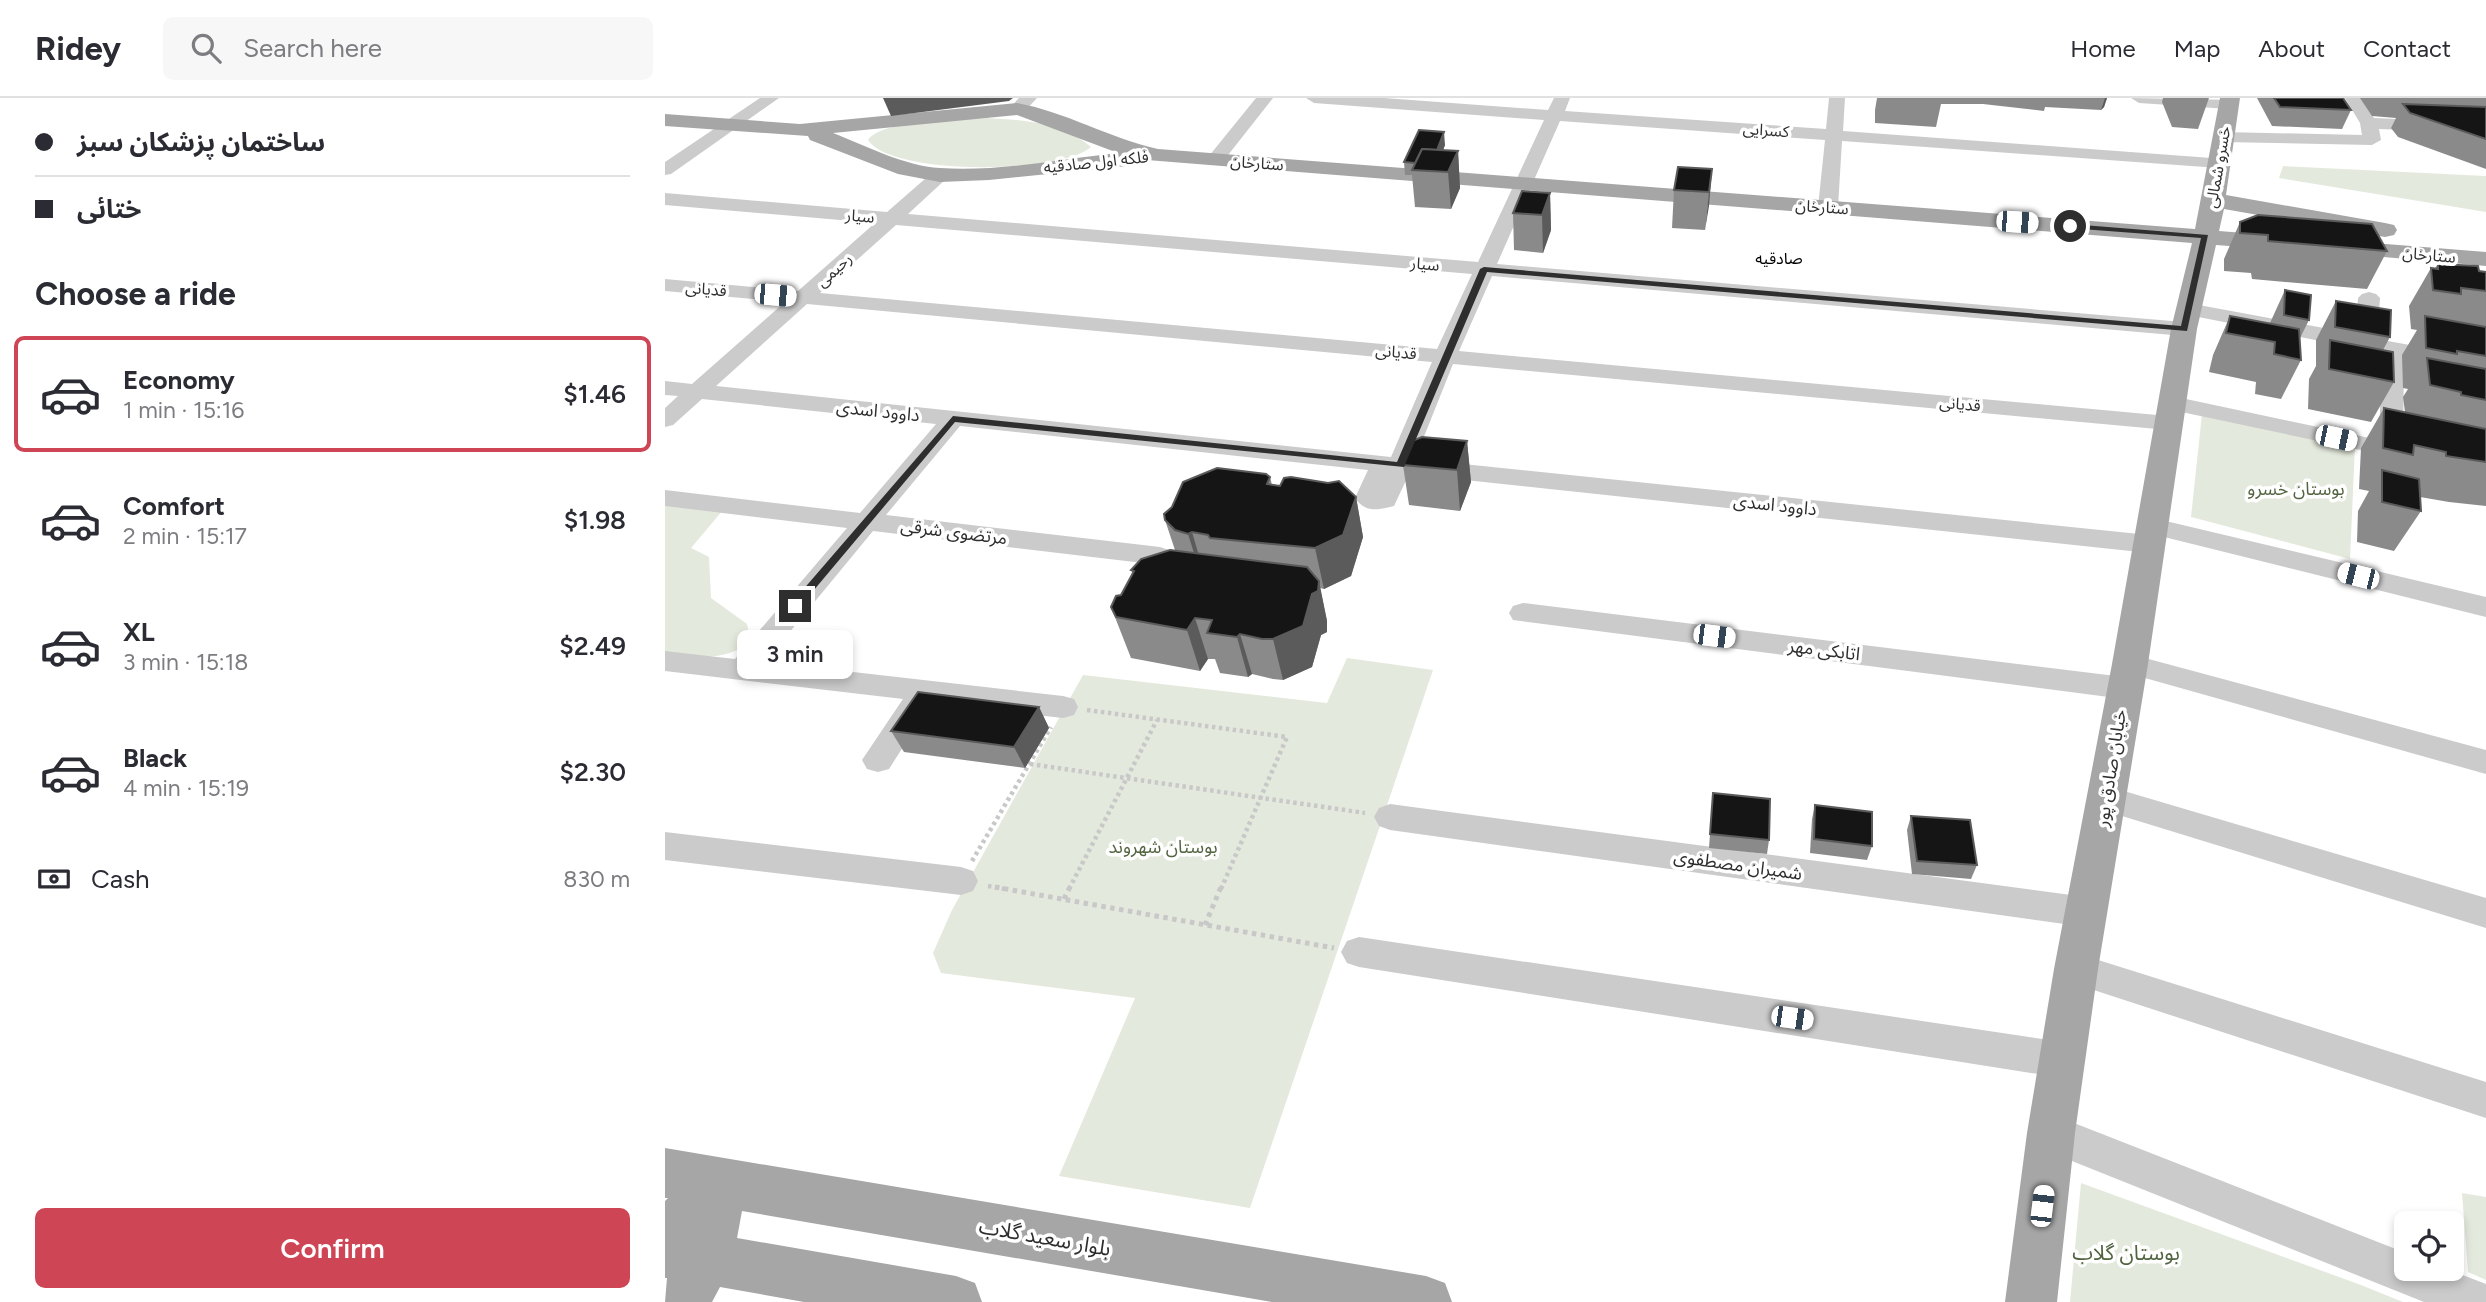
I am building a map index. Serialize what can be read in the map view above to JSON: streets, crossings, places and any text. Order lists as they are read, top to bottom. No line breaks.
{"streets":{"main road":["فلکه اول صادقیه","ستارخان","خسرو شمالی","خیابان صادق پور","بلوار سعید گلاب"],"street":["کسرایی","سیار","رحیمی","قدیانی","داوود اسدی","مرتضوی شرقی","اتابکی مهر","شمیران مصطفوی"]},"crossings":[["کسرایی","خسرو شمالی"],["فلکه اول صادقیه","ستارخان"],["فلکه اول صادقیه","رحیمی"],["ستارخان","خسرو شمالی"],["ستارخان","خیابان صادق پور"],["خسرو شمالی","خیابان صادق پور"],["سیار","رحیمی"],["سیار","خیابان صادق پور"],["رحیمی","قدیانی"],["رحیمی","داوود اسدی"],["قدیانی","خیابان صادق پور"],["داوود اسدی","خیابان صادق پور"],["اتابکی مهر","خیابان صادق پور"],["خیابان صادق پور","شمیران مصطفوی"]],"districts":["صادقیه"],"parks":["بوستان خسرو","بوستان شهروند","بوستان گلاب"],"page":{"header":"Ridey","search":"Search here","nav":["Home","Map","About","Contact"],"banner":["ساختمان پزشکان سبز","ختائی"],"heading":"Choose a ride","list":[{"name":"Economy","note":"1 min · 15:16","value":"$1.46"},{"name":"Comfort","note":"2 min · 15:17","value":"$1.98"},{"name":"XL","note":"3 min · 15:18","value":"$2.49"},{"name":"Black","note":"4 min · 15:19","value":"$2.30"}],"bubble":"3 min","pay":["Cash","830 m"],"buttons":"Confirm"}}
